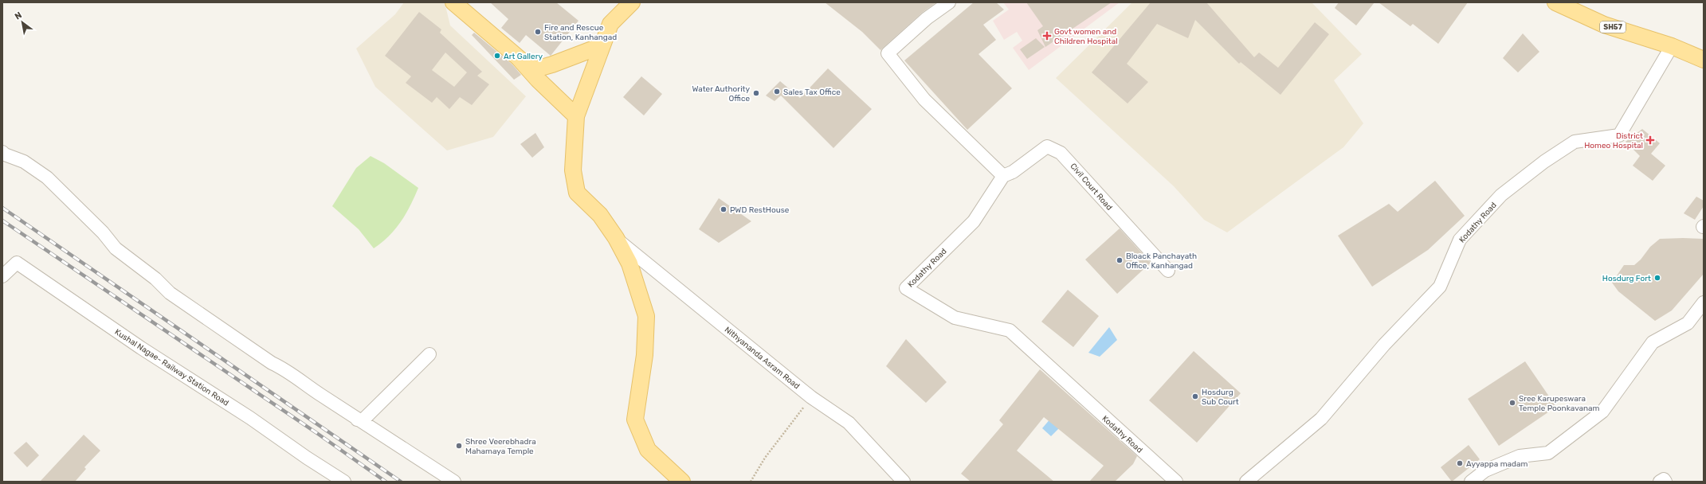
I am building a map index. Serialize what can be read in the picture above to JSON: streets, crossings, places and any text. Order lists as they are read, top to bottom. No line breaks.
{"streets":{"main road":["SH57"],"street":["Civil Court Road","Kodathy Road","Nithyananda Asram Road","Kushal Nagae- Railway Station Road"]},"crossings":[["SH57","Kodathy Road"],["Civil Court Road","Kodathy Road"]],"places":{"other":["Fire and Rescue Station, Kanhangad","Art Gallery","Sales Tax Office","Water Authority Office","PWD RestHouse","Bloack Panchayath Office, Kanhangad","Hosdurg Fort","Hosdurg Sub Court","Sree Karupeswara Temple Poonkavanam","Shree Veerebhadra Mahamaya Temple","Ayyappa madam"],"health":["Govt women and Children Hospital","District Homeo Hospital"]},"north":"top left"}
